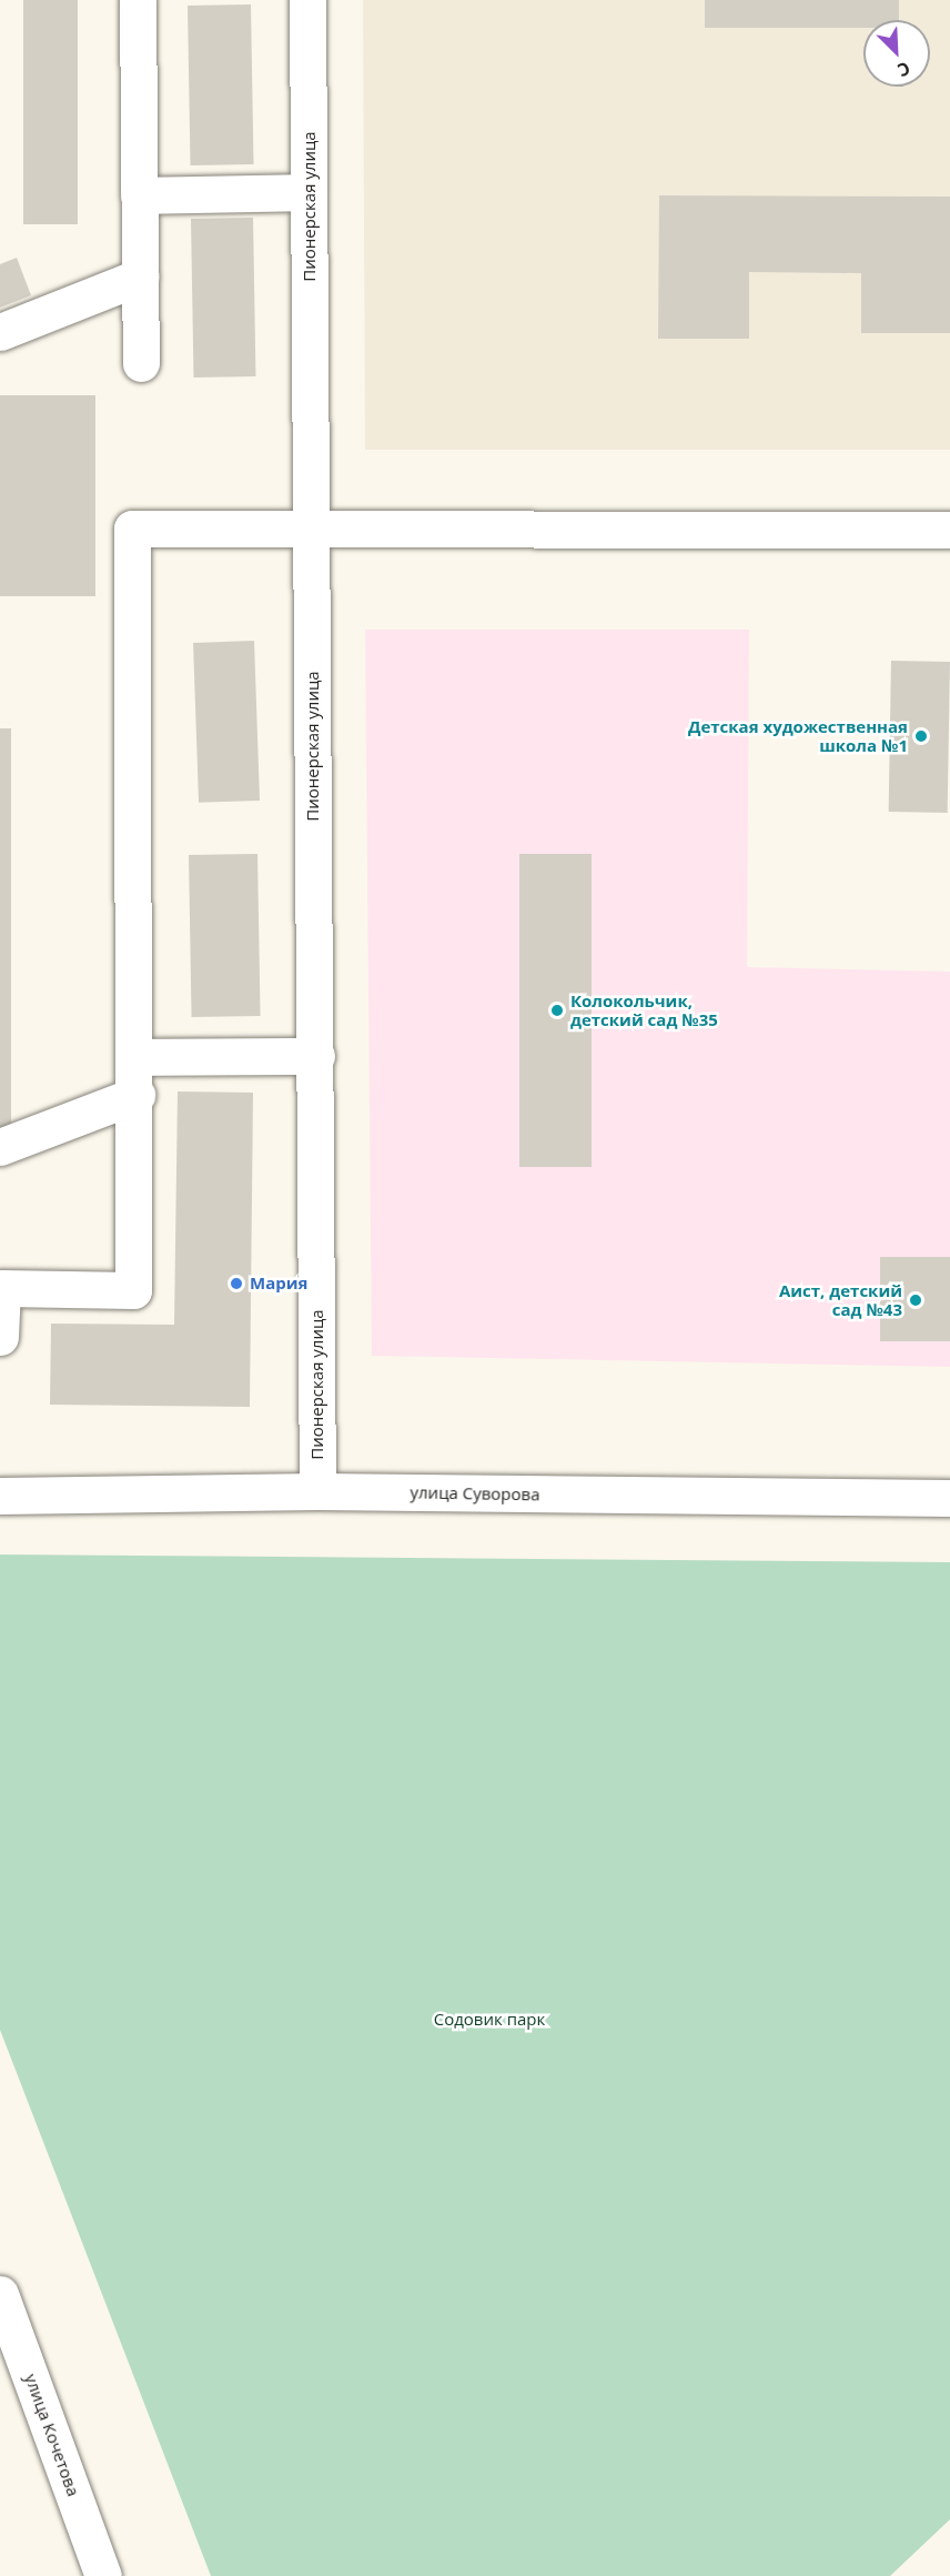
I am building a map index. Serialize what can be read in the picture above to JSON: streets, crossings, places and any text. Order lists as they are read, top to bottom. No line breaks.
{"streets":{"street":["Пионерская улица","улица Суворова","улица Кочетова"]},"crossings":[["Пионерская улица","улица Суворова"]],"parks":["Содовик парк"],"places":["Детская художественная школа №1","Колокольчик, детский сад №35","Мария","Аист, детский сад №43"],"north":"bottom right"}
